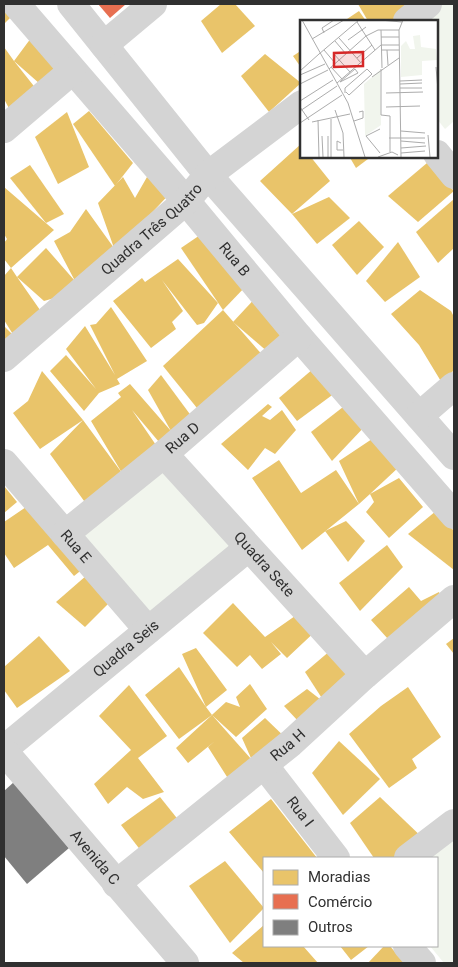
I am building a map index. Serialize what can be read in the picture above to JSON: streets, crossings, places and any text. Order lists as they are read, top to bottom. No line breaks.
{"streets":{"street":["Quadra Três Quatro","Rua B","Rua D","Rua E","Quadra Sete","Quadra Seis","Rua H","Rua I","Avenida C"]},"crossings":[["Quadra Três Quatro","Rua B"],["Rua B","Rua D"],["Rua D","Rua E"],["Rua D","Quadra Sete"],["Rua E","Quadra Seis"],["Quadra Sete","Quadra Seis"],["Quadra Sete","Rua H"],["Quadra Seis","Avenida C"],["Rua H","Rua I"],["Rua H","Avenida C"]],"legend":["Moradias","Comércio","Outros"]}
